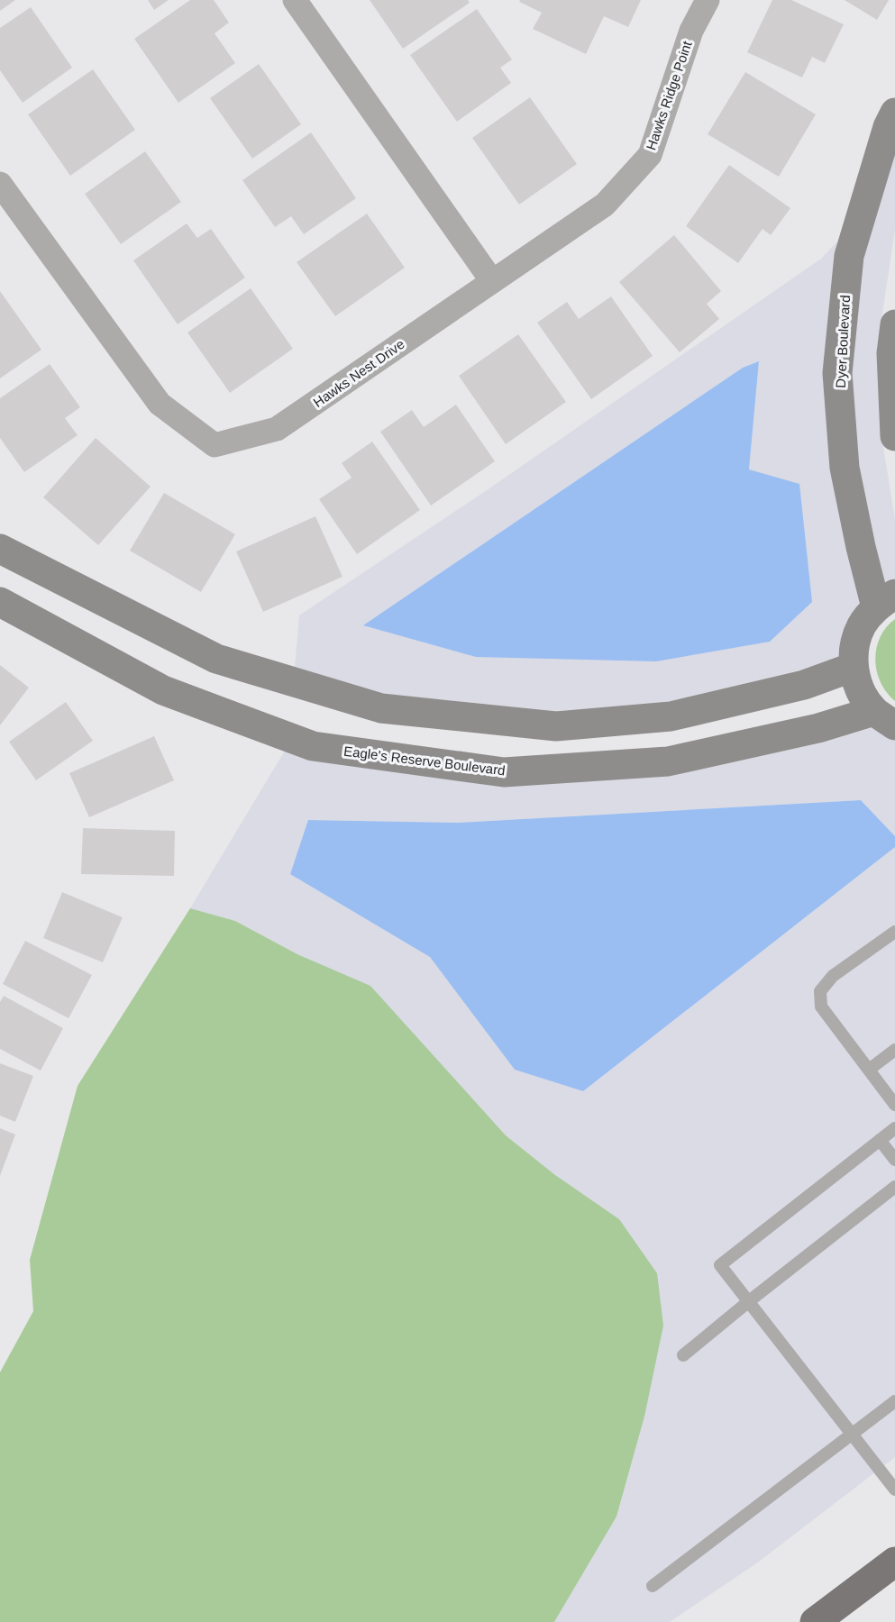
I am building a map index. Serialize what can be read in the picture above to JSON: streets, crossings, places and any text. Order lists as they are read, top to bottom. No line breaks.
{"streets":{"street":["Hawks Ridge Point","Dyer Boulevard","Hawks Nest Drive","Eagle's Reserve Boulevard"]},"crossings":[["Hawks Ridge Point","Hawks Nest Drive"]]}
